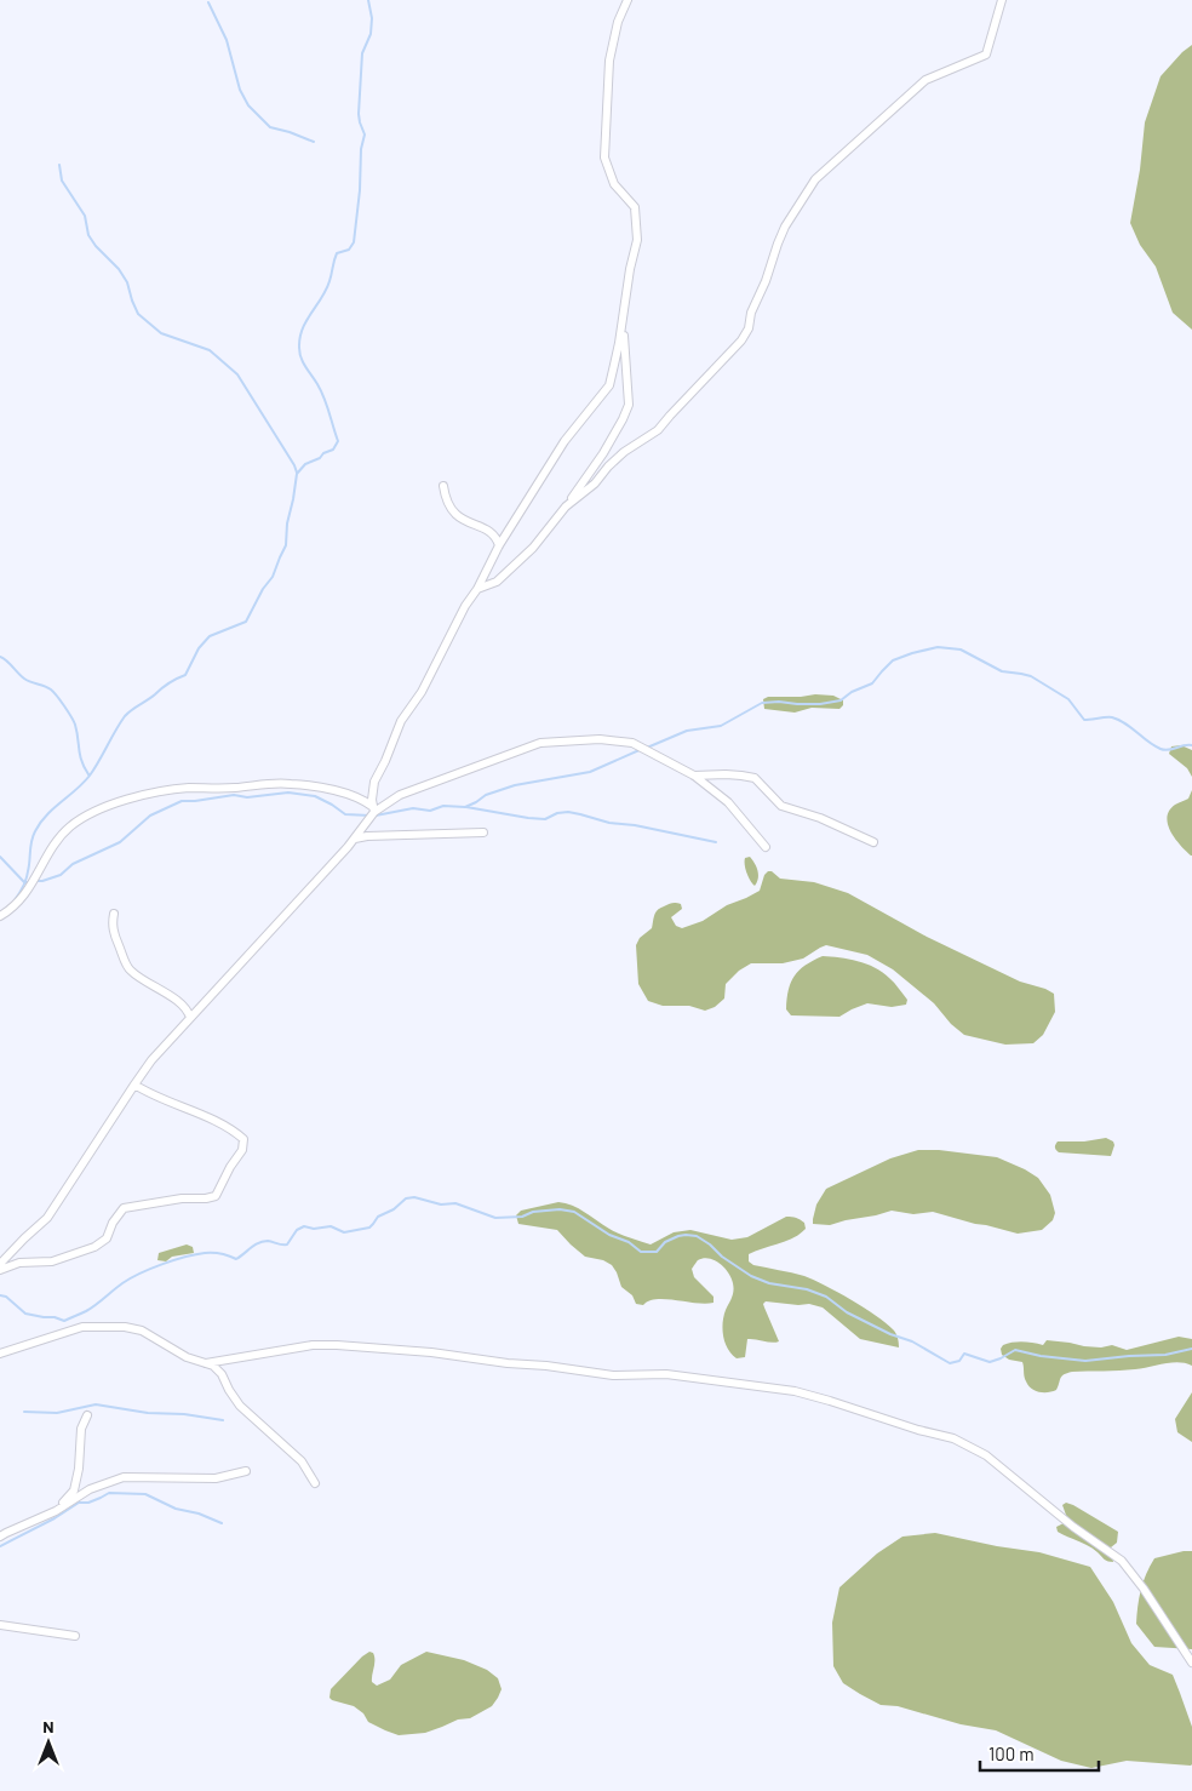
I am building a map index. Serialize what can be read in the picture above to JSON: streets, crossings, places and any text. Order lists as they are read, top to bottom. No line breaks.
{"scale_bar":"100 m","north":"top"}
